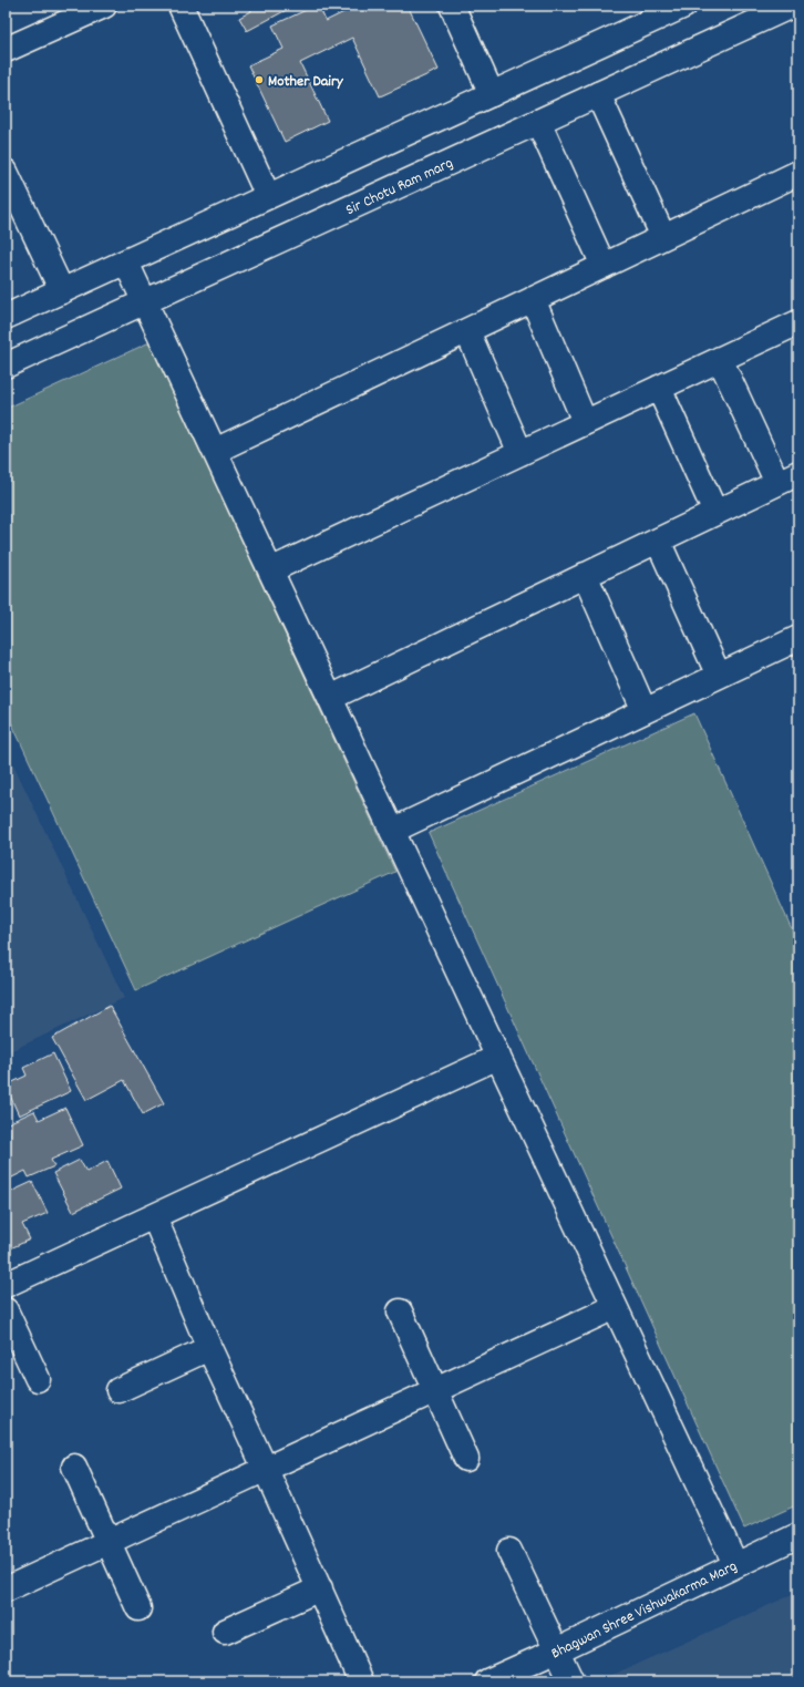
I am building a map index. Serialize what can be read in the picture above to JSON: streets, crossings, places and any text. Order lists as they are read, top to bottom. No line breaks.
{"streets":{"street":["Sir Chotu Ram marg","Bhagwan Shree Vishwakarma Marg"]},"places":["Mother Dairy"]}
